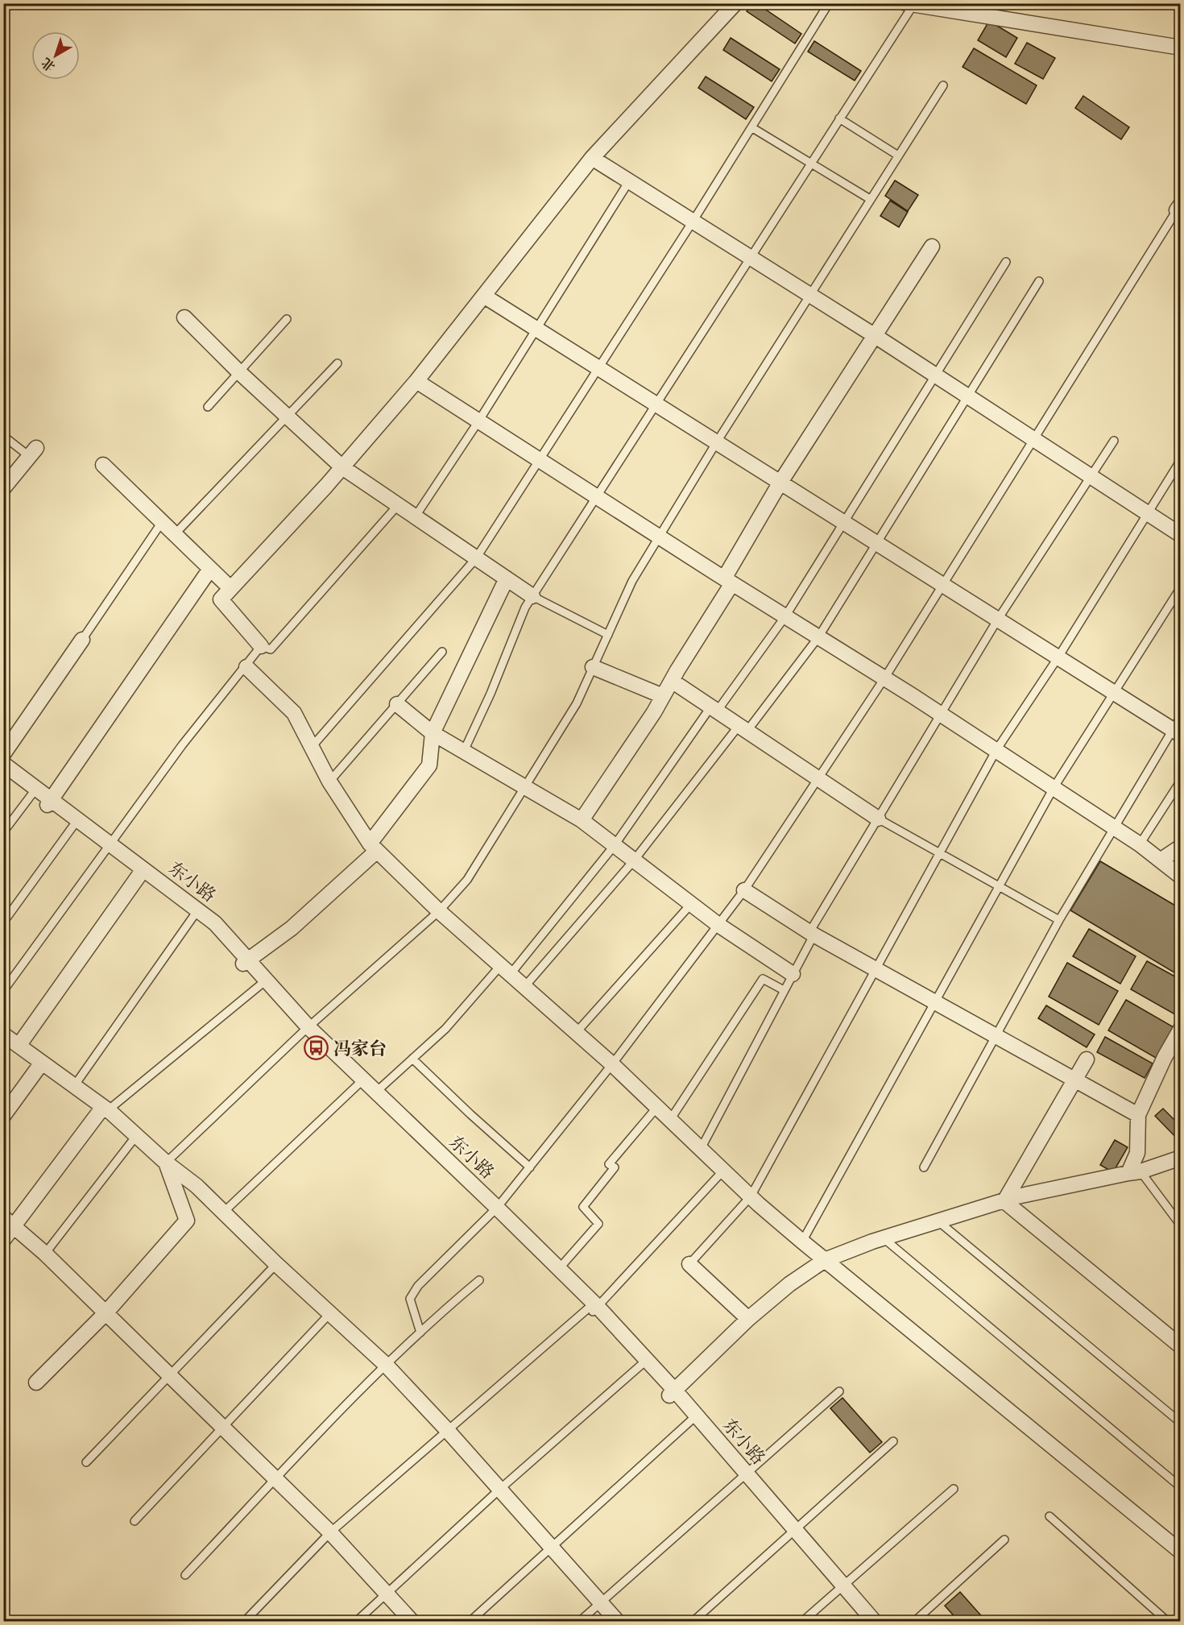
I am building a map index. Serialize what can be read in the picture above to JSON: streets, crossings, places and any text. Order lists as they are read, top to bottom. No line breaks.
{"streets":{"street":["东小路"]},"places":{"bus stop":["冯家台"]},"north":"bottom left"}
